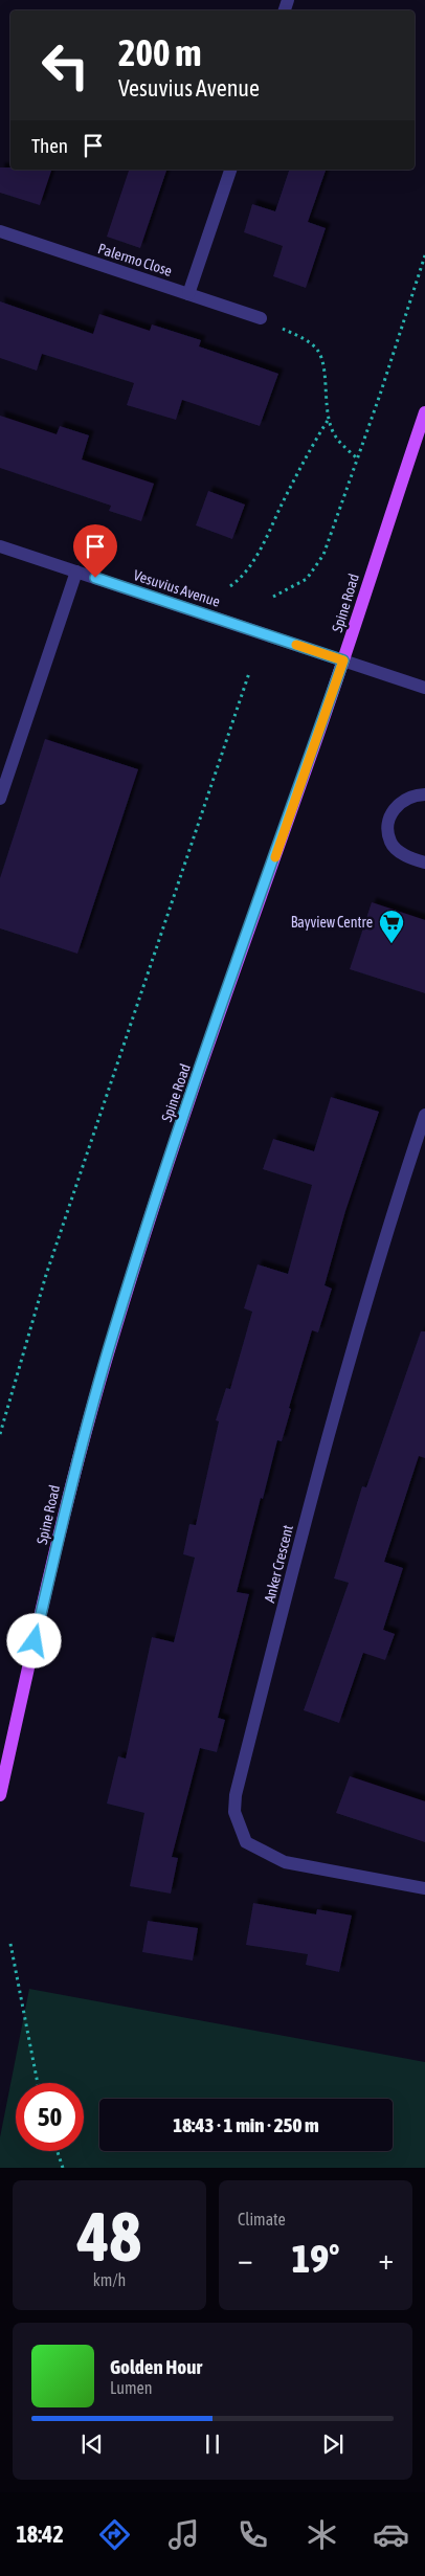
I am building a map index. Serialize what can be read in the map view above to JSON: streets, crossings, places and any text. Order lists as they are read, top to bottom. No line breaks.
{"streets":{"main road":["Spine Road"],"street":["Palermo Close","Vesuvius Avenue","Anker Crescent"]},"crossings":[["Vesuvius Avenue","Spine Road"]],"places":{"supermarket":["Bayview Centre"]},"page":{"turn":["200 m","Vesuvius Avenue"],"then":"Then","limit":"50","trip":"18:43 · 1 min · 250 m","tile":[["48","km/h"],"Climate"],"heat":["−","19°","+"],"song":["Golden Hour","Lumen"],"tabs":"18:42"}}
